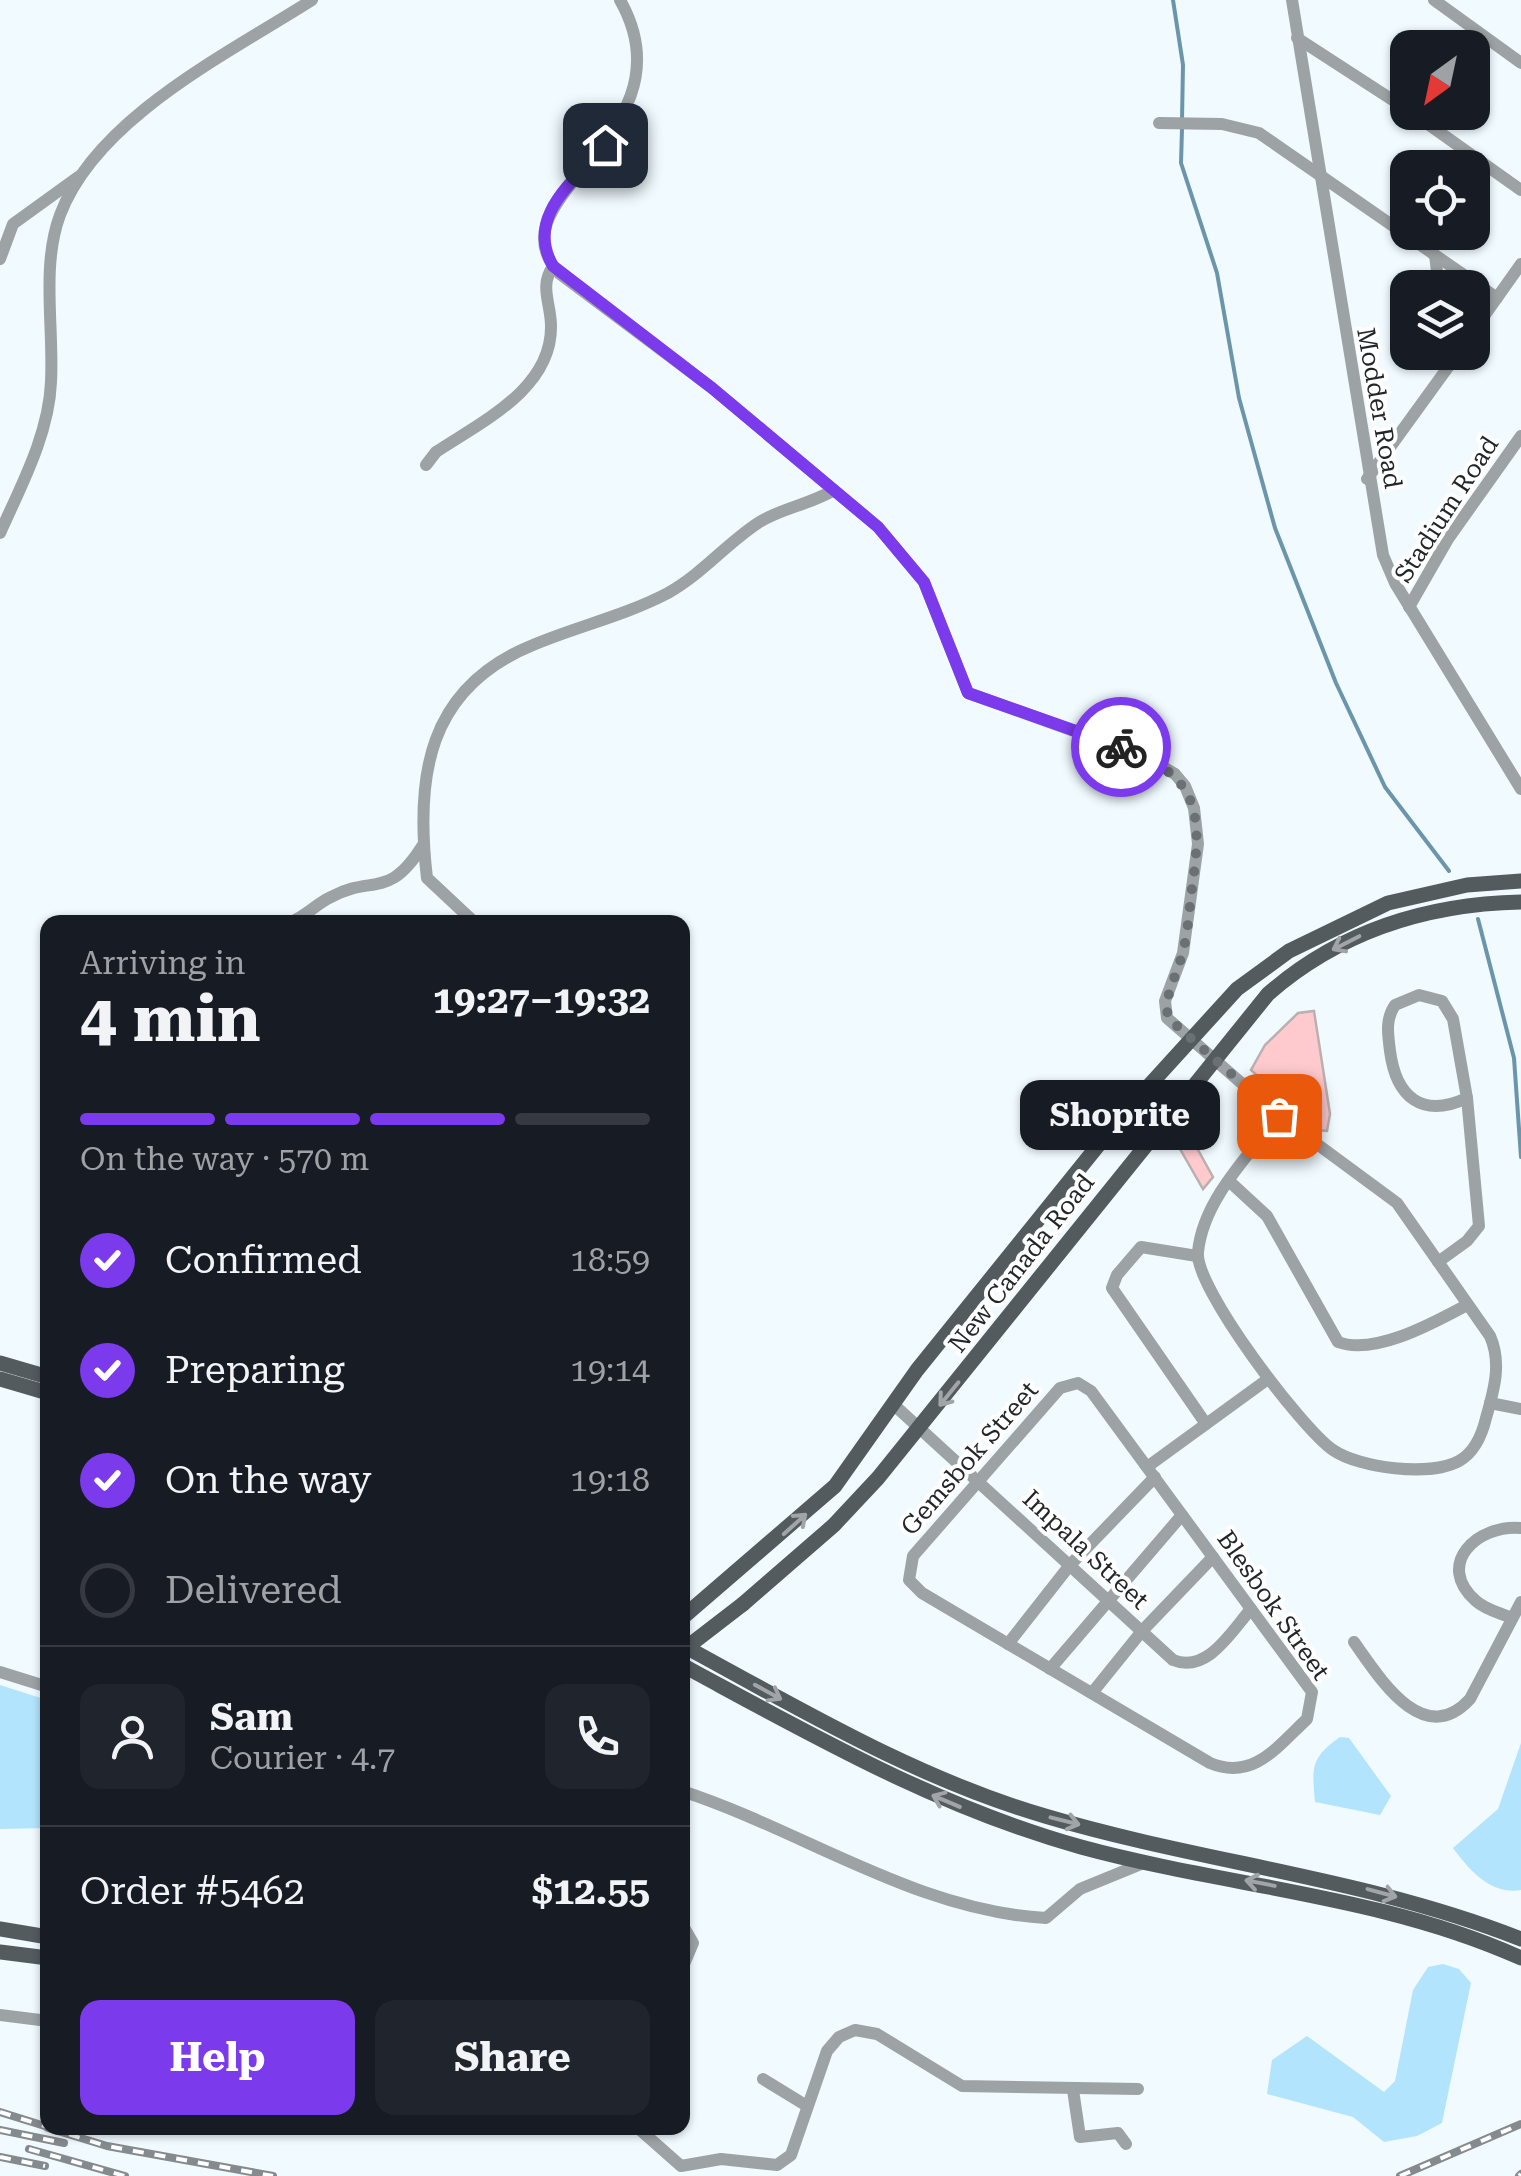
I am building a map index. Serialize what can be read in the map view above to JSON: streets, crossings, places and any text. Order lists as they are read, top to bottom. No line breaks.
{"streets":{"main road":["New Canada Road"],"street":["Modder Road","Stadium Road","Gemsbok Street","Impala Street","Blesbok Street"]},"crossings":[["Modder Road","Stadium Road"],["New Canada Road","Impala Street"],["Gemsbok Street","Impala Street"],["Gemsbok Street","Blesbok Street"],["Impala Street","Blesbok Street"]],"places":["Shoprite"],"north":"bottom left","page":{"heading":["4 min","Arriving in","19:27–19:32"],"panel":["Sam","Courier · 4.7","Order #5462","$12.55"],"bubble":"Shoprite","bar":"On the way · 570 m","list":[["Confirmed","18:59"],["Preparing","19:14"],["On the way","19:18"],"Delivered"],"buttons":["Help","Share"]}}
